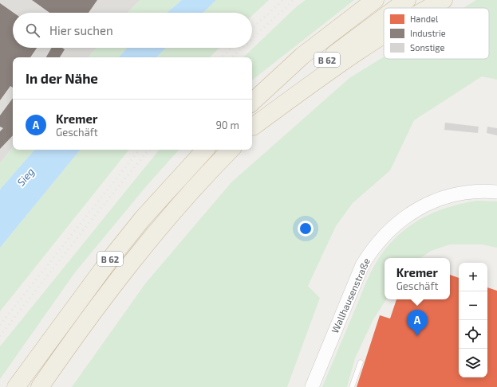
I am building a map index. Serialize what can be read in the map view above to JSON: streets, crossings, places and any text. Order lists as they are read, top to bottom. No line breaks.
{"streets":{"highway":["B 62"],"street":["Wallhausenstraße"]},"water":["Sieg"],"legend":["Handel","Industrie","Sonstige"],"page":{"search":"Hier suchen","heading":"In der Nähe","list":[{"mark":"A","name":"Kremer","note":"Geschäft","value":"90 m"}],"popup":["Kremer","Geschäft"],"map_buttons":["+","−"],"pins":"A"}}
